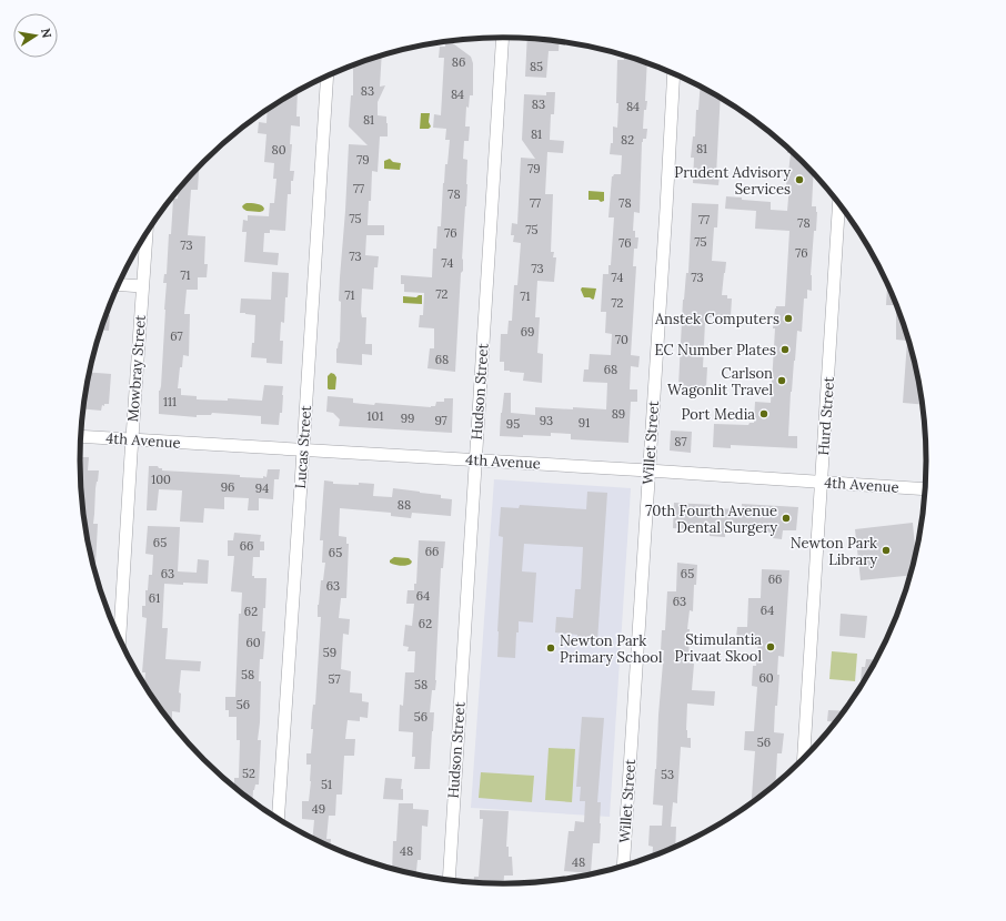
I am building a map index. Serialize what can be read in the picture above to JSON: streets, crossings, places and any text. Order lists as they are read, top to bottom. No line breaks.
{"streets":{"street":["Mowbray Street","Hudson Street","Hurd Street","4th Avenue","Willet Street","Lucas Street"]},"crossings":[["Mowbray Street","4th Avenue"],["Hudson Street","4th Avenue"],["Hurd Street","4th Avenue"],["4th Avenue","Willet Street"],["4th Avenue","Lucas Street"]],"places":["Prudent Advisory Services","Anstek Computers","EC Number Plates","Carlson Wagonlit Travel","Port Media","70th Fourth Avenue Dental Surgery","Newton Park Library","Stimulantia Privaat Skool","Newton Park Primary School"],"house_numbers":["86","85","83","84","83","84","81","81","82","81","80","79","79","77","78","77","78","75","77","78","75","76","75","76","73","76","73","74","73","71","74","73","72","71","71","72","69","67","70","68","68","111","89","101","99","97","93","91","95","87","100","96","94","88","65","66","66","65","63","65","66","63","64","61","63","64","62","62","60","59","58","60","57","58","56","56","56","52","53","51","49","48","48"],"north":"right"}
